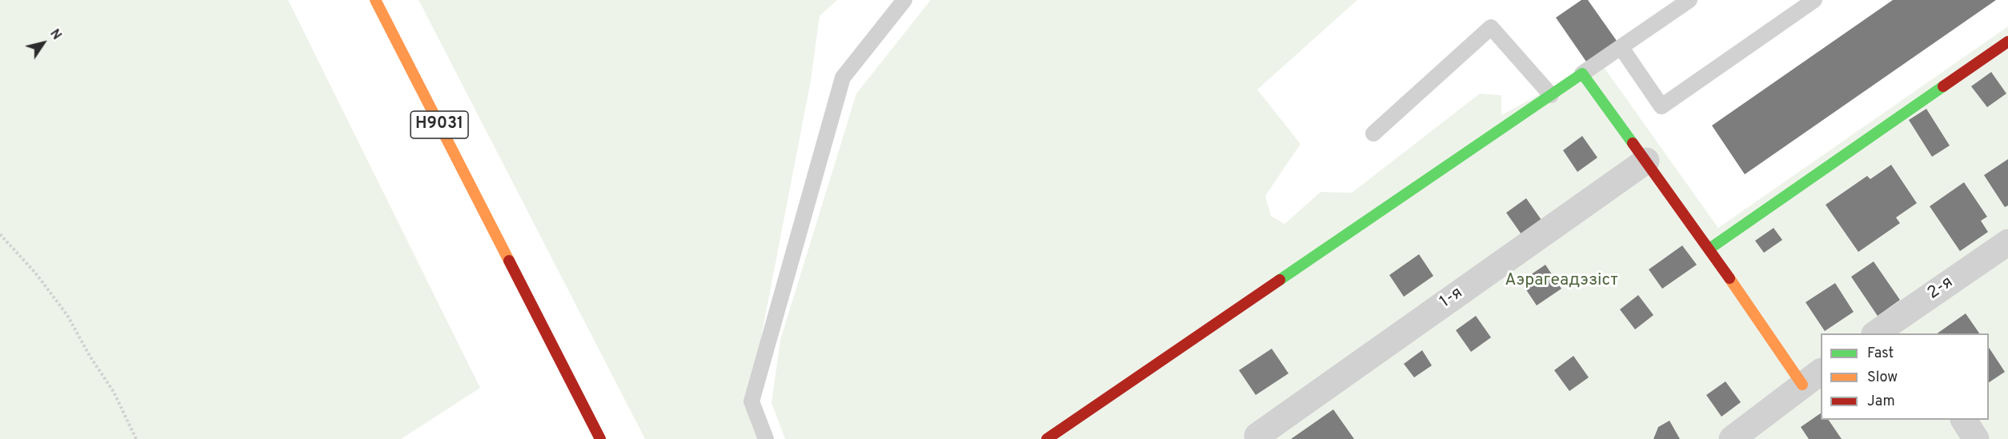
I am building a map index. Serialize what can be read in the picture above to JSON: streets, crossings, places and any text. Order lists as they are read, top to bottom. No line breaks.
{"streets":{"street":["Н9031","2-я","1-я"]},"parks":["Аэрагеадэзіст"],"legend":["Fast","Slow","Jam"],"north":"top right"}
